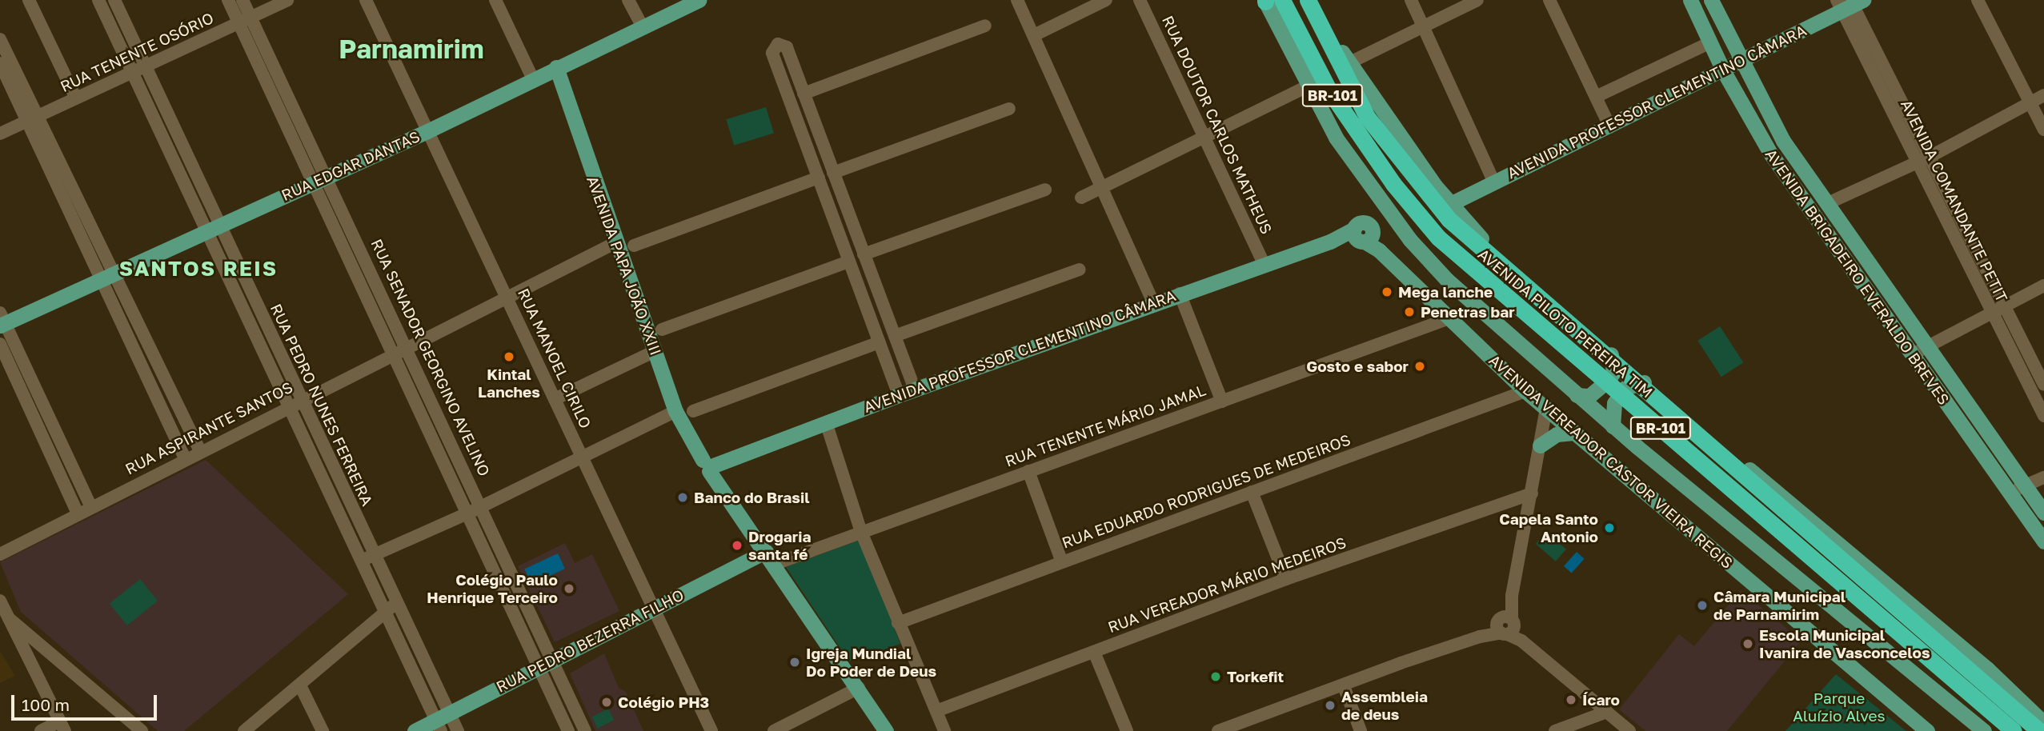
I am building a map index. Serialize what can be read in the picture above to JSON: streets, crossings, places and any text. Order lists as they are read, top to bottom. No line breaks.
{"streets":{"highway":["BR-101","AVENIDA PILOTO PEREIRA TIM"],"main road":["AVENIDA PROFESSOR CLEMENTINO CÂMARA","RUA EDGAR DANTAS","AVENIDA PAPA JOÃO XXIII","AVENIDA BRIGADEIRO EVERALDO BREVES","AVENIDA VEREADOR CASTOR VIEIRA REGIS","RUA PEDRO BEZERRA FILHO"],"street":["RUA TENENTE OSÓRIO","RUA DOUTOR CARLOS MATHEUS","AVENIDA COMANDANTE PETIT","RUA SENADOR GEORGINO AVELINO","RUA MANOEL CIRILO","RUA PEDRO NUNES FERREIRA","RUA TENENTE MÁRIO JAMAL","RUA ASPIRANTE SANTOS","RUA EDUARDO RODRIGUES DE MEDEIROS","RUA VEREADOR MÁRIO MEDEIROS"]},"crossings":[["RUA TENENTE OSÓRIO","RUA SENADOR GEORGINO AVELINO"],["RUA TENENTE OSÓRIO","RUA PEDRO NUNES FERREIRA"],["AVENIDA PROFESSOR CLEMENTINO CÂMARA","RUA DOUTOR CARLOS MATHEUS"],["AVENIDA PROFESSOR CLEMENTINO CÂMARA","AVENIDA COMANDANTE PETIT"],["AVENIDA PROFESSOR CLEMENTINO CÂMARA","AVENIDA PAPA JOÃO XXIII"],["AVENIDA PROFESSOR CLEMENTINO CÂMARA","AVENIDA BRIGADEIRO EVERALDO BREVES"],["AVENIDA PROFESSOR CLEMENTINO CÂMARA","AVENIDA VEREADOR CASTOR VIEIRA REGIS"],["RUA EDGAR DANTAS","AVENIDA PAPA JOÃO XXIII"],["RUA EDGAR DANTAS","RUA SENADOR GEORGINO AVELINO"],["RUA EDGAR DANTAS","RUA MANOEL CIRILO"],["RUA EDGAR DANTAS","RUA PEDRO NUNES FERREIRA"],["AVENIDA PAPA JOÃO XXIII","RUA TENENTE MÁRIO JAMAL"],["AVENIDA PAPA JOÃO XXIII","RUA ASPIRANTE SANTOS"],["AVENIDA PAPA JOÃO XXIII","RUA PEDRO BEZERRA FILHO"],["RUA SENADOR GEORGINO AVELINO","RUA ASPIRANTE SANTOS"],["RUA SENADOR GEORGINO AVELINO","RUA PEDRO BEZERRA FILHO"],["RUA MANOEL CIRILO","RUA ASPIRANTE SANTOS"],["RUA MANOEL CIRILO","RUA PEDRO BEZERRA FILHO"],["RUA PEDRO NUNES FERREIRA","RUA ASPIRANTE SANTOS"],["RUA PEDRO NUNES FERREIRA","RUA PEDRO BEZERRA FILHO"],["RUA TENENTE MÁRIO JAMAL","AVENIDA VEREADOR CASTOR VIEIRA REGIS"],["AVENIDA VEREADOR CASTOR VIEIRA REGIS","RUA EDUARDO RODRIGUES DE MEDEIROS"]],"districts":["Parnamirim","SANTOS REIS"],"parks":["Parque Aluízio Alves"],"places":["Mega lanche","Penetras bar","Kintal Lanches","Gosto e sabor","Banco do Brasil","Capela Santo Antonio","Drogaria santa fé","Colégio Paulo Henrique Terceiro","Câmara Municipal de Parnamirim","Escola Municipal Ivanira de Vasconcelos","Igreja Mundial Do Poder de Deus","Torkefit","Ícaro","Colégio PH3","Assembleia de deus"],"scale_bar":"100 m"}
